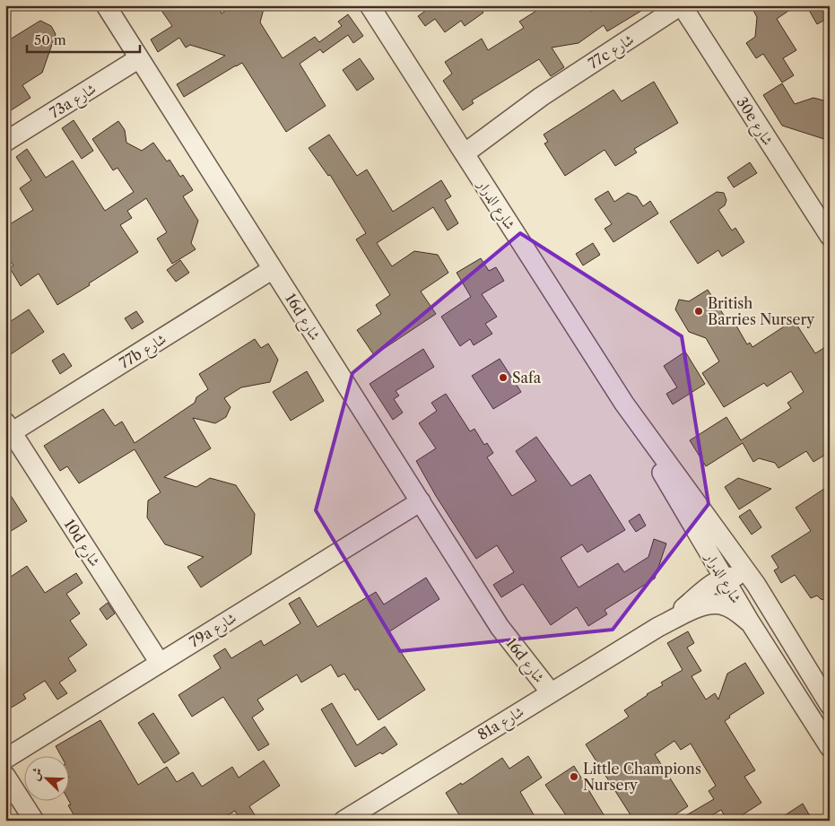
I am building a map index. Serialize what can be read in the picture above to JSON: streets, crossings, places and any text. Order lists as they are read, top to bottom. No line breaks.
{"streets":{"street":["77c شارع","73a شارع","30e شارع","شارع الدرار","16d شارع","77b شارع","10d شارع","79a شارع","81a شارع"]},"crossings":[["77c شارع","30e شارع"],["77c شارع","شارع الدرار"],["73a شارع","16d شارع"],["شارع الدرار","81a شارع"],["16d شارع","77b شارع"],["16d شارع","79a شارع"],["16d شارع","81a شارع"],["77b شارع","10d شارع"],["10d شارع","79a شارع"]],"places":["British Barries Nursery","Safa","Little Champions Nursery"],"scale_bar":"50 m","north":"top left"}
